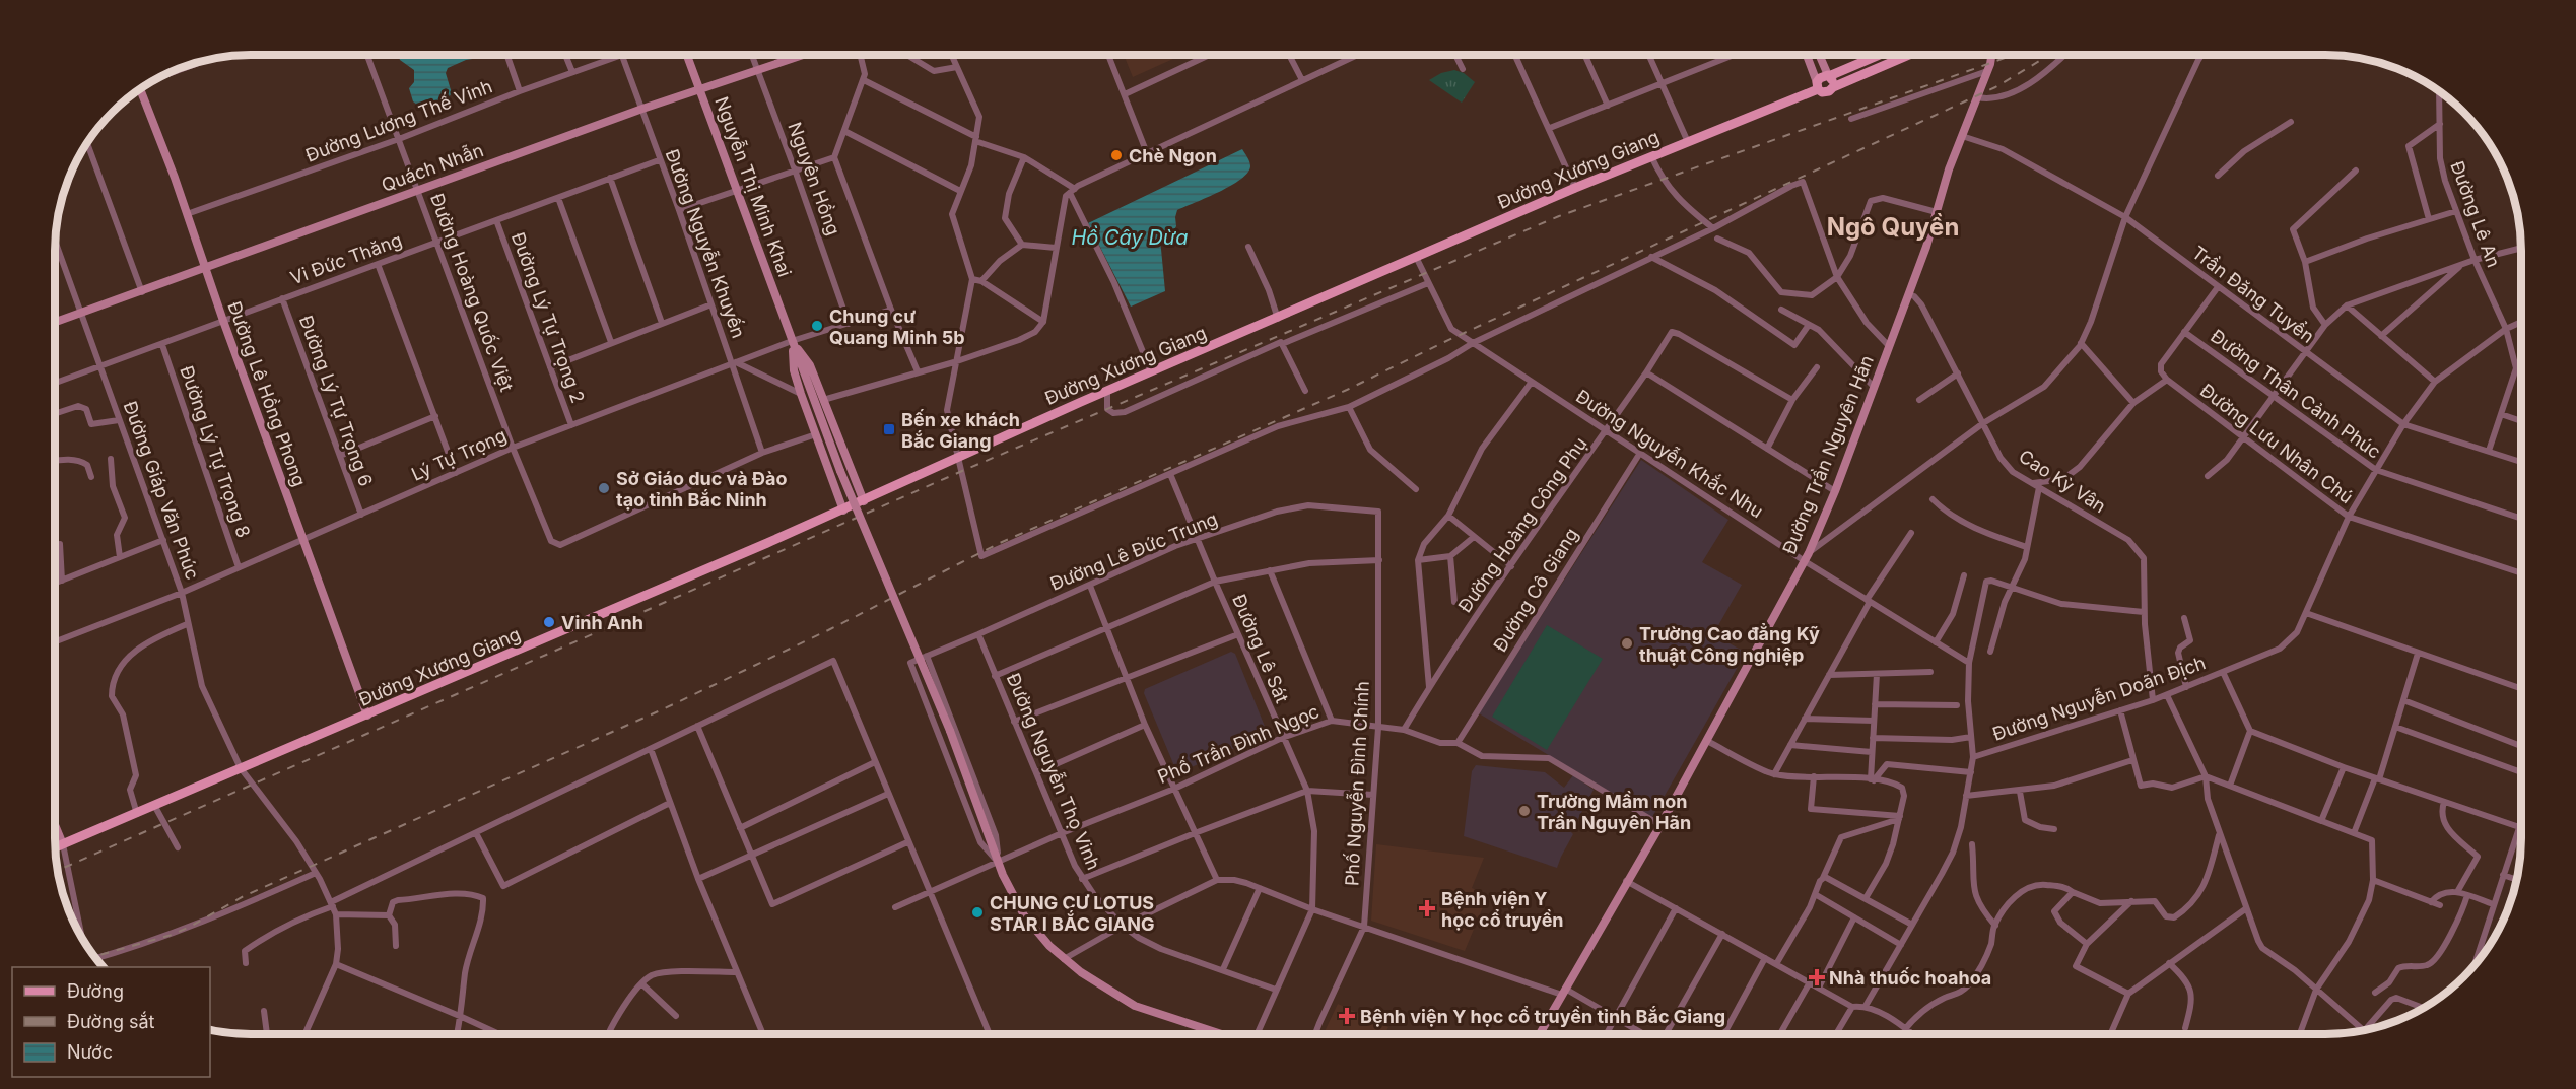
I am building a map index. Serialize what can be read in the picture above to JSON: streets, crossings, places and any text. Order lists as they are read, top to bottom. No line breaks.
{"streets":{"main road":["Đường Xương Giang"],"street":["Đường Lương Thế Vinh","Quách Nhẫn","Nguyên Hồng","Nguyễn Thị Minh Khai","Đường Lê An","Đường Nguyễn Khuyến","Vi Đức Thăng","Đường Hoàng Quốc Việt","Trần Đăng Tuyển","Đường Lý Tự Trọng 2","Đường Lê Hồng Phong","Đường Thân Cảnh Phúc","Đường Lý Tự Trọng 6","Đường Lưu Nhân Chú","Đường Lý Tự Trọng 8","Đường Nguyễn Khắc Nhu","Lý Tự Trọng","Đường Trần Nguyên Hãn","Cao Kỳ Vân","Đường Giáp Văn Phúc","Đường Hoàng Công Phụ","Đường Lê Đức Trung","Đường Cô Giang","Đường Lê Sát","Đường Nguyễn Doãn Địch","Phố Trần Đình Ngọc","Đường Nguyễn Thọ Vinh","Phố Nguyễn Đình Chính"]},"crossings":[["Đường Lương Thế Vinh","Đường Nguyễn Khuyến"],["Đường Lương Thế Vinh","Đường Hoàng Quốc Việt"],["Đường Lương Thế Vinh","Đường Lê Hồng Phong"],["Quách Nhẫn","Nguyên Hồng"],["Quách Nhẫn","Nguyễn Thị Minh Khai"],["Quách Nhẫn","Đường Nguyễn Khuyến"],["Quách Nhẫn","Đường Hoàng Quốc Việt"],["Quách Nhẫn","Đường Lê Hồng Phong"],["Quách Nhẫn","Đường Giáp Văn Phúc"],["Đường Xương Giang","Đường Lê Hồng Phong"],["Đường Xương Giang","Đường Nguyễn Khắc Nhu"],["Đường Xương Giang","Đường Giáp Văn Phúc"],["Nguyên Hồng","Lý Tự Trọng"],["Nguyễn Thị Minh Khai","Lý Tự Trọng"],["Nguyễn Thị Minh Khai","Đường Lê Đức Trung"],["Nguyễn Thị Minh Khai","Phố Trần Đình Ngọc"],["Đường Lê An","Đường Nguyễn Doãn Địch"],["Đường Nguyễn Khuyến","Vi Đức Thăng"],["Đường Nguyễn Khuyến","Đường Hoàng Quốc Việt"],["Đường Nguyễn Khuyến","Lý Tự Trọng"],["Vi Đức Thăng","Đường Hoàng Quốc Việt"],["Vi Đức Thăng","Đường Lý Tự Trọng 2"],["Vi Đức Thăng","Đường Lê Hồng Phong"],["Vi Đức Thăng","Đường Lý Tự Trọng 6"],["Vi Đức Thăng","Đường Lý Tự Trọng 8"],["Vi Đức Thăng","Đường Giáp Văn Phúc"],["Đường Hoàng Quốc Việt","Lý Tự Trọng"],["Trần Đăng Tuyển","Đường Trần Nguyên Hãn"],["Trần Đăng Tuyển","Đường Nguyễn Doãn Địch"],["Đường Lý Tự Trọng 2","Lý Tự Trọng"],["Đường Lê Hồng Phong","Lý Tự Trọng"],["Đường Thân Cảnh Phúc","Đường Nguyễn Doãn Địch"],["Đường Lý Tự Trọng 6","Lý Tự Trọng"],["Đường Lưu Nhân Chú","Đường Nguyễn Doãn Địch"],["Đường Lý Tự Trọng 8","Lý Tự Trọng"],["Đường Nguyễn Khắc Nhu","Đường Trần Nguyên Hãn"],["Đường Nguyễn Khắc Nhu","Đường Hoàng Công Phụ"],["Đường Nguyễn Khắc Nhu","Đường Cô Giang"],["Lý Tự Trọng","Đường Giáp Văn Phúc"],["Đường Trần Nguyên Hãn","Cao Kỳ Vân"],["Đường Trần Nguyên Hãn","Phố Trần Đình Ngọc"],["Cao Kỳ Vân","Đường Nguyễn Doãn Địch"],["Đường Hoàng Công Phụ","Phố Trần Đình Ngọc"],["Đường Lê Đức Trung","Đường Lê Sát"],["Đường Lê Đức Trung","Phố Trần Đình Ngọc"],["Đường Lê Đức Trung","Đường Nguyễn Thọ Vinh"],["Đường Lê Đức Trung","Phố Nguyễn Đình Chính"],["Đường Cô Giang","Phố Trần Đình Ngọc"],["Đường Lê Sát","Phố Trần Đình Ngọc"],["Đường Lê Sát","Đường Nguyễn Thọ Vinh"],["Phố Trần Đình Ngọc","Đường Nguyễn Thọ Vinh"],["Phố Trần Đình Ngọc","Phố Nguyễn Đình Chính"]],"districts":["Ngô Quyền"],"water":["Hồ Cây Dừa"],"places":{"other":["Chè Ngon","Chung cư Quang Minh 5b","Sở Giáo dục và Đào tạo tỉnh Bắc Ninh","Vinh Anh","Trường Cao đẳng Kỹ thuật Công nghiệp","Trường Mầm non Trần Nguyên Hãn","CHUNG CƯ LOTUS STAR I BẮC GIANG"],"transit":["Bến xe khách Bắc Giang"],"health":["Bệnh viện Y học cổ truyền","Nhà thuốc hoahoa","Bệnh viện Y học cổ truyền tỉnh Bắc Giang"]},"legend":["Đường","Đường sắt","Nước"]}
